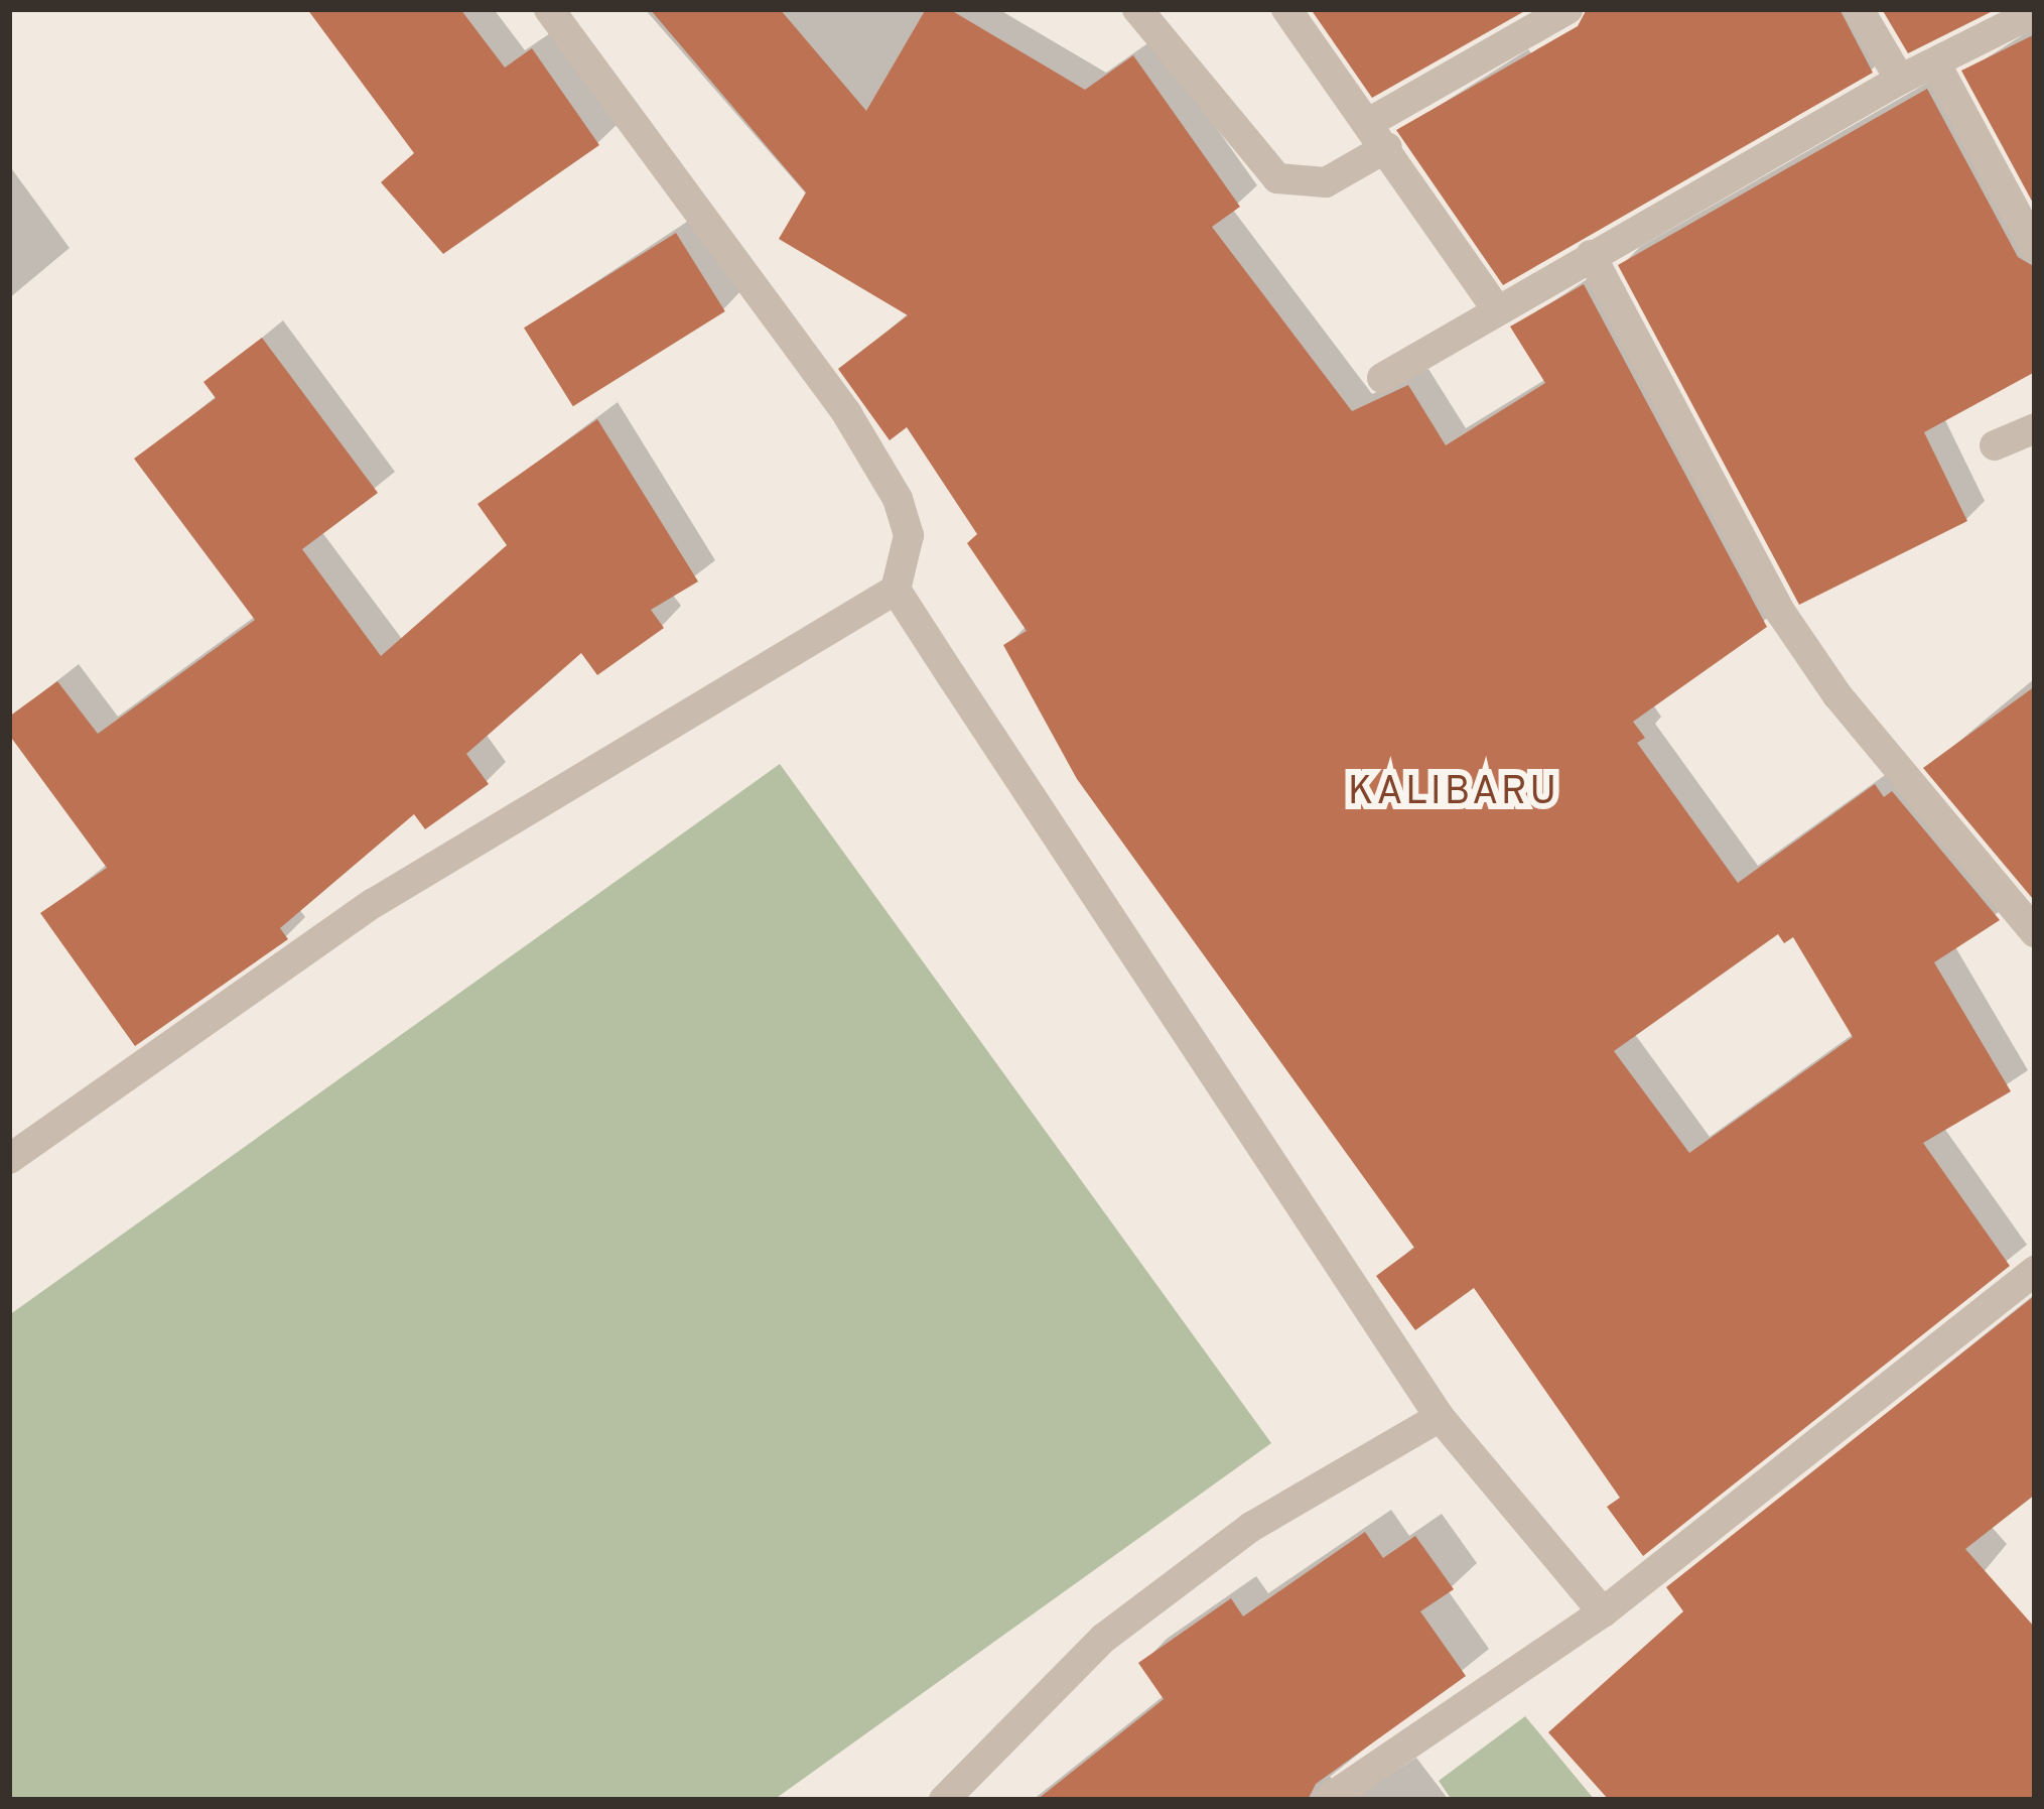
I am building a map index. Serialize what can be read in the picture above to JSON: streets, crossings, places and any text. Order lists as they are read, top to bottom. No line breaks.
{"districts":["KALIBARU"]}
